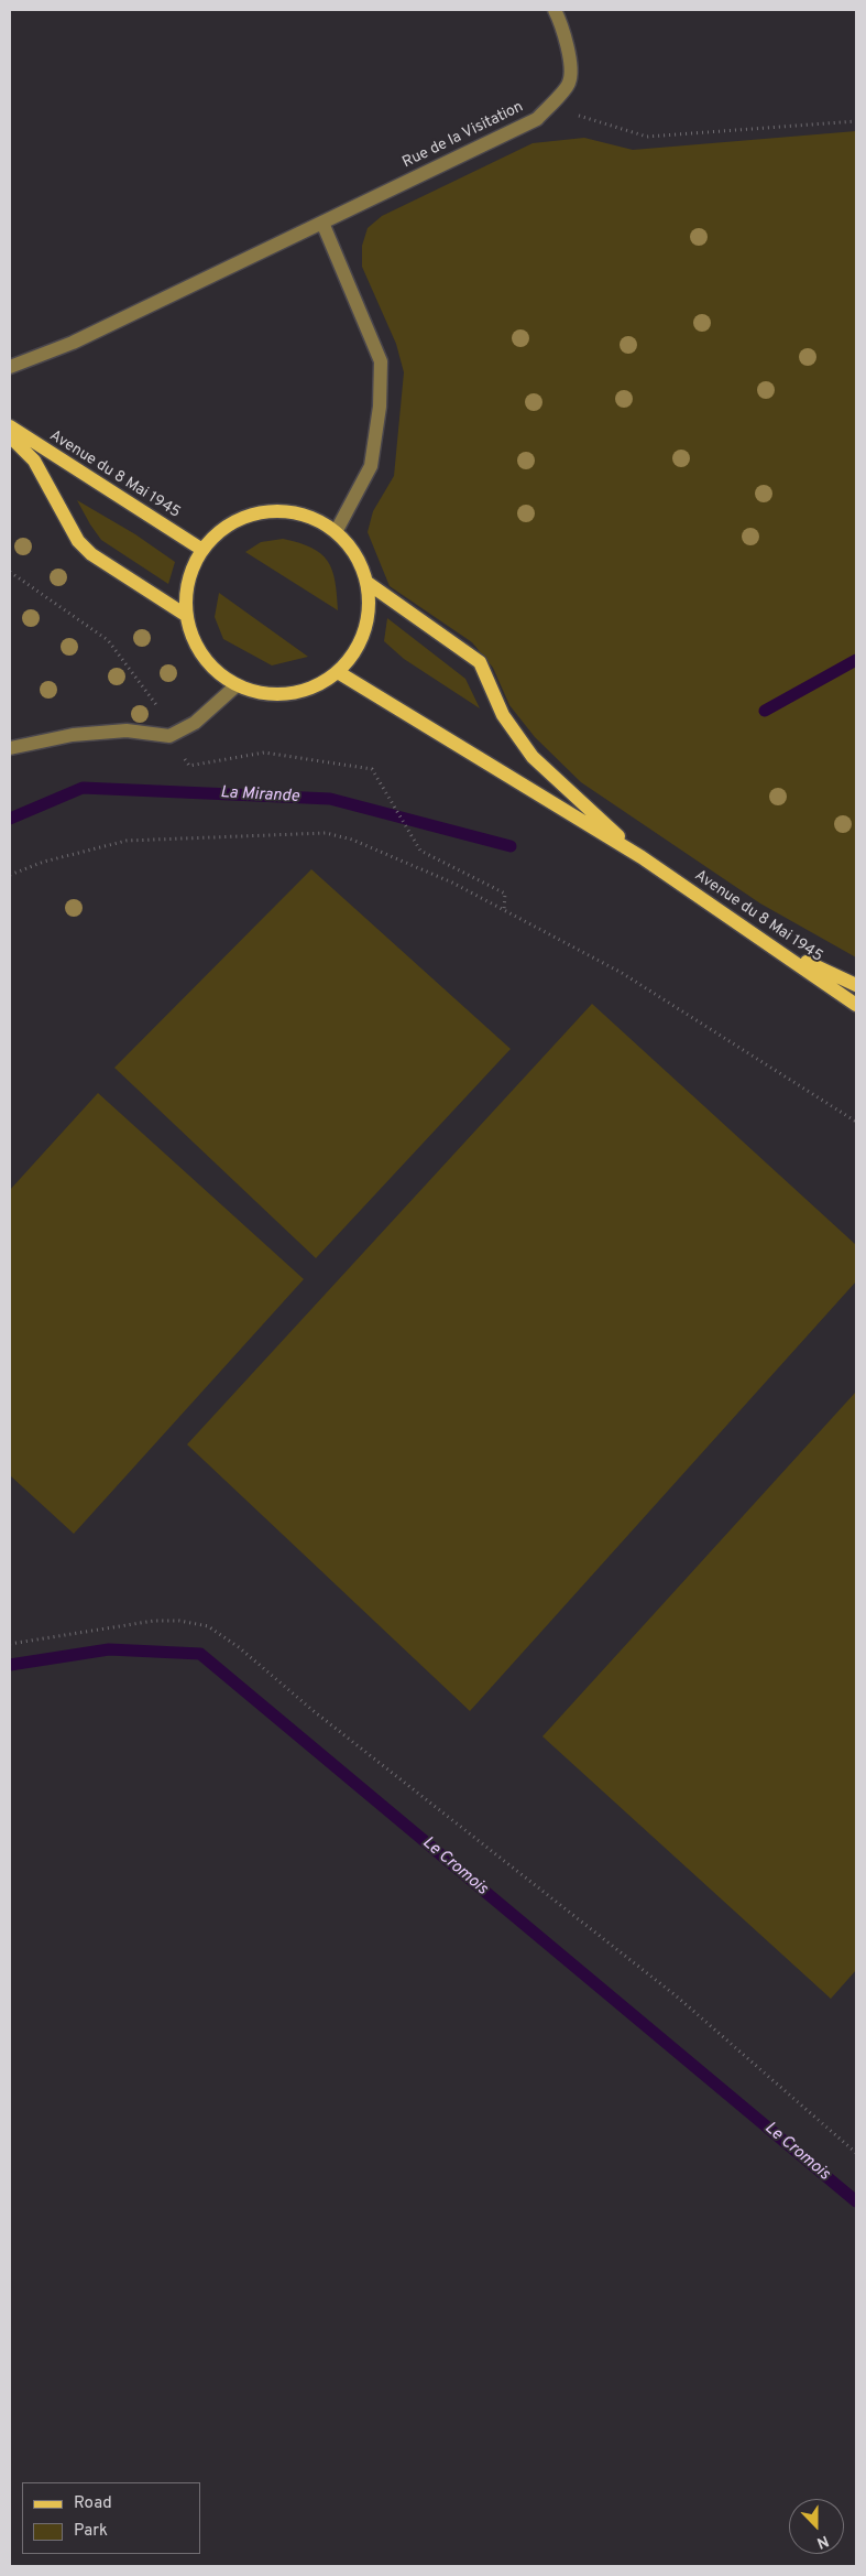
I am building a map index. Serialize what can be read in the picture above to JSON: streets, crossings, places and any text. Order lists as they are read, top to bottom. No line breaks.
{"streets":{"main road":["Avenue du 8 Mai 1945"],"street":["Rue de la Visitation"]},"water":["La Mirande","Le Cromois"],"legend":["Road","Park"],"north":"bottom"}
